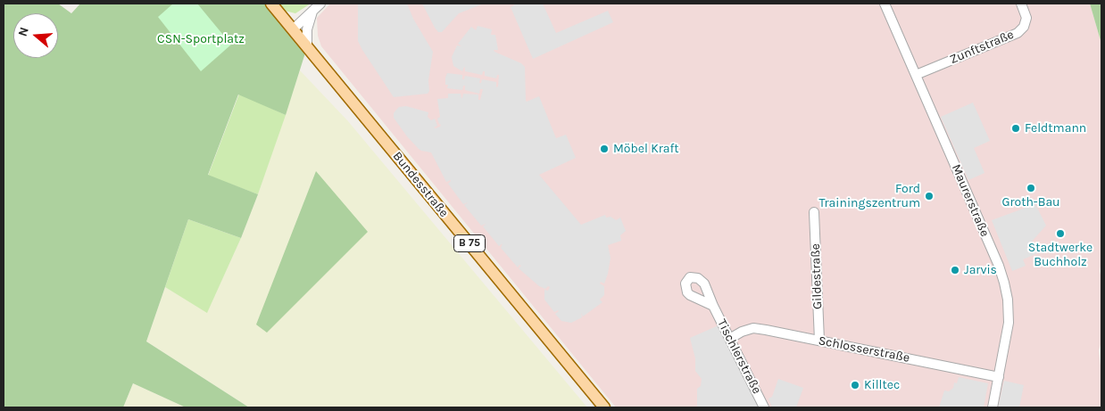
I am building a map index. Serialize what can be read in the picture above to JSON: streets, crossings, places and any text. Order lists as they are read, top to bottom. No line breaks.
{"streets":{"main road":["Bundesstraße","B 75"],"street":["Zunftstraße","Maurerstraße","Gildestraße","Schlosserstraße","Tischlerstraße"]},"crossings":[["Zunftstraße","Maurerstraße"],["Maurerstraße","Schlosserstraße"],["Gildestraße","Schlosserstraße"],["Schlosserstraße","Tischlerstraße"]],"parks":["CSN-Sportplatz"],"places":["Feldtmann","Möbel Kraft","Groth-Bau","Ford Trainingszentrum","Stadtwerke Buchholz","Jarvis","Killtec"],"north":"left"}
